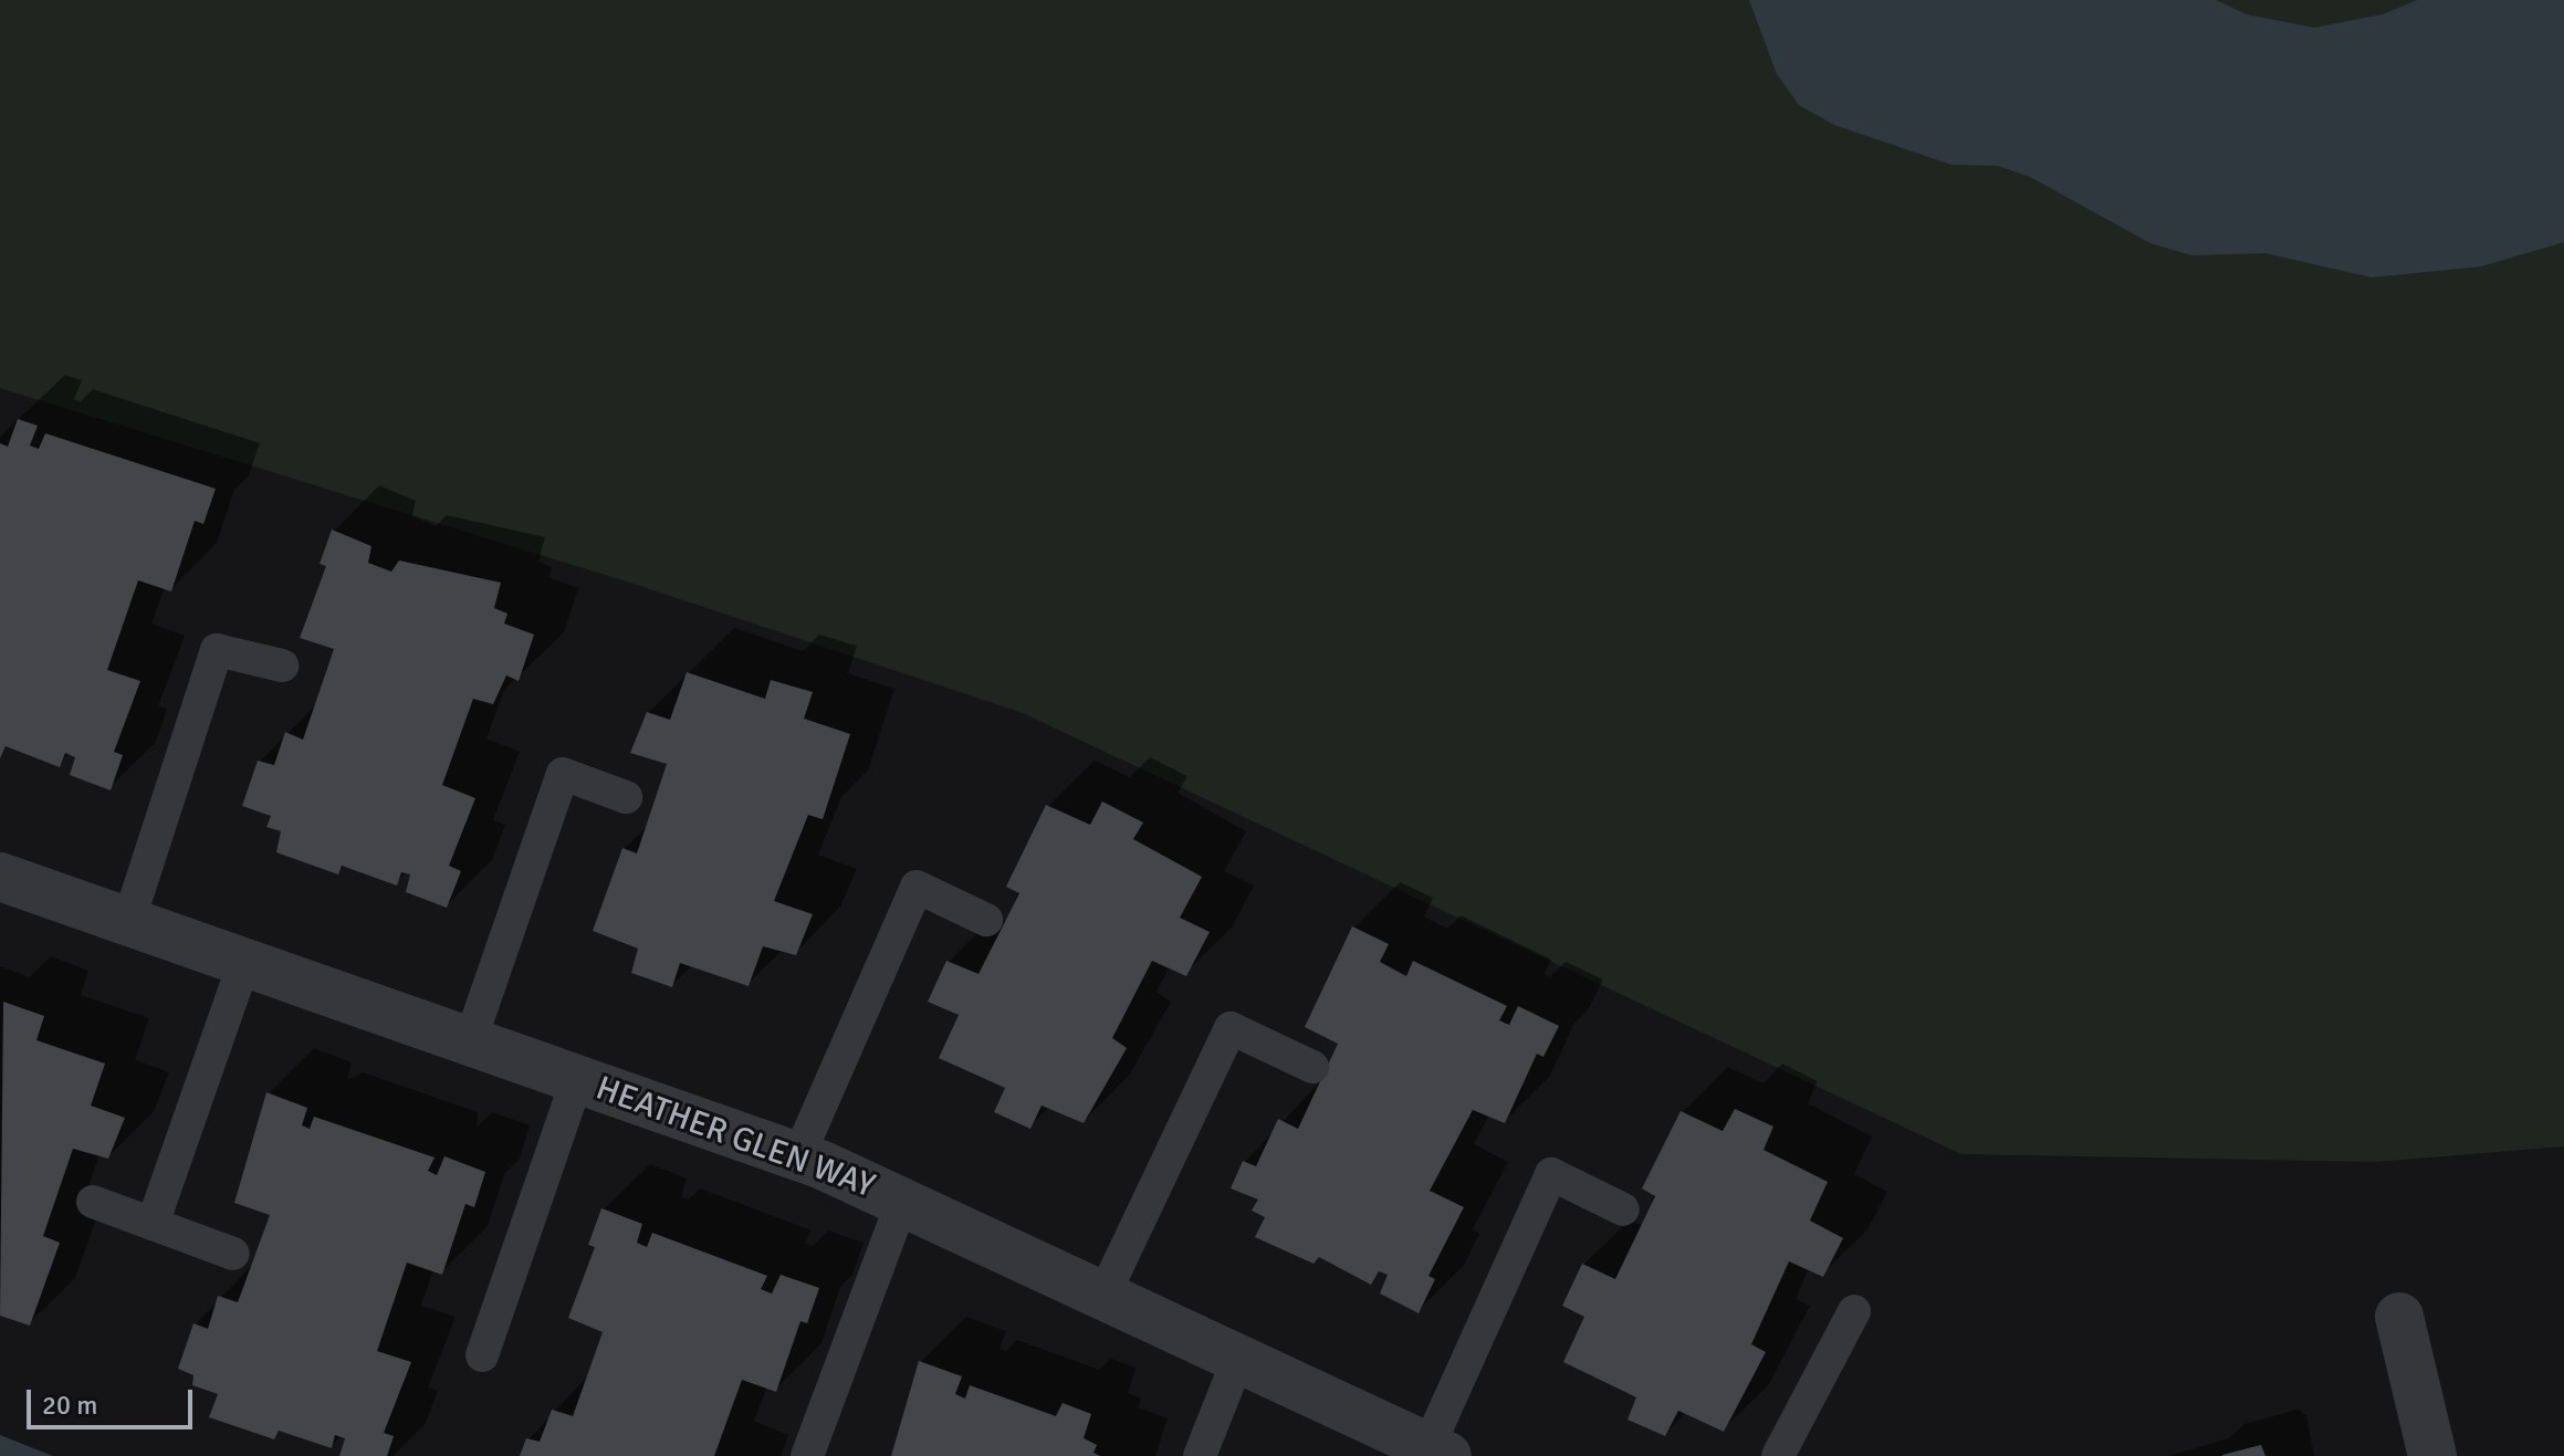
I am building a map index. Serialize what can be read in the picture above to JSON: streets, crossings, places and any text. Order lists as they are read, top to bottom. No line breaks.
{"streets":{"street":["HEATHER GLEN WAY"]},"scale_bar":"20 m"}
